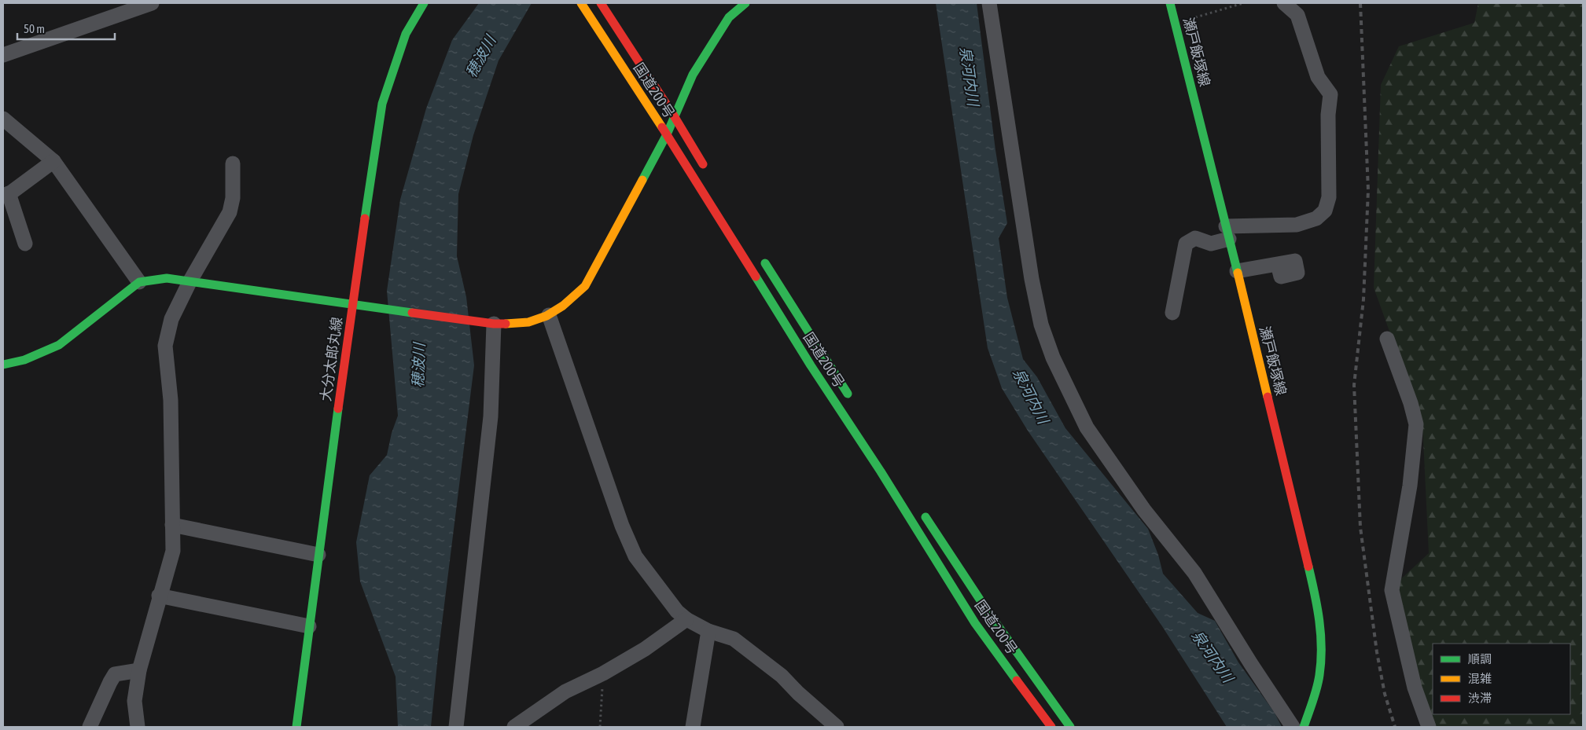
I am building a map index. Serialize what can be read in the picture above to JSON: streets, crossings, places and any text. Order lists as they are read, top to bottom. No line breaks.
{"streets":{"main road":["瀬戸飯塚線","国道200号","大分太郎丸線"]},"water":["穂波川","泉河内川"],"legend":["順調","混雑","渋滞"],"scale_bar":"50 m"}
